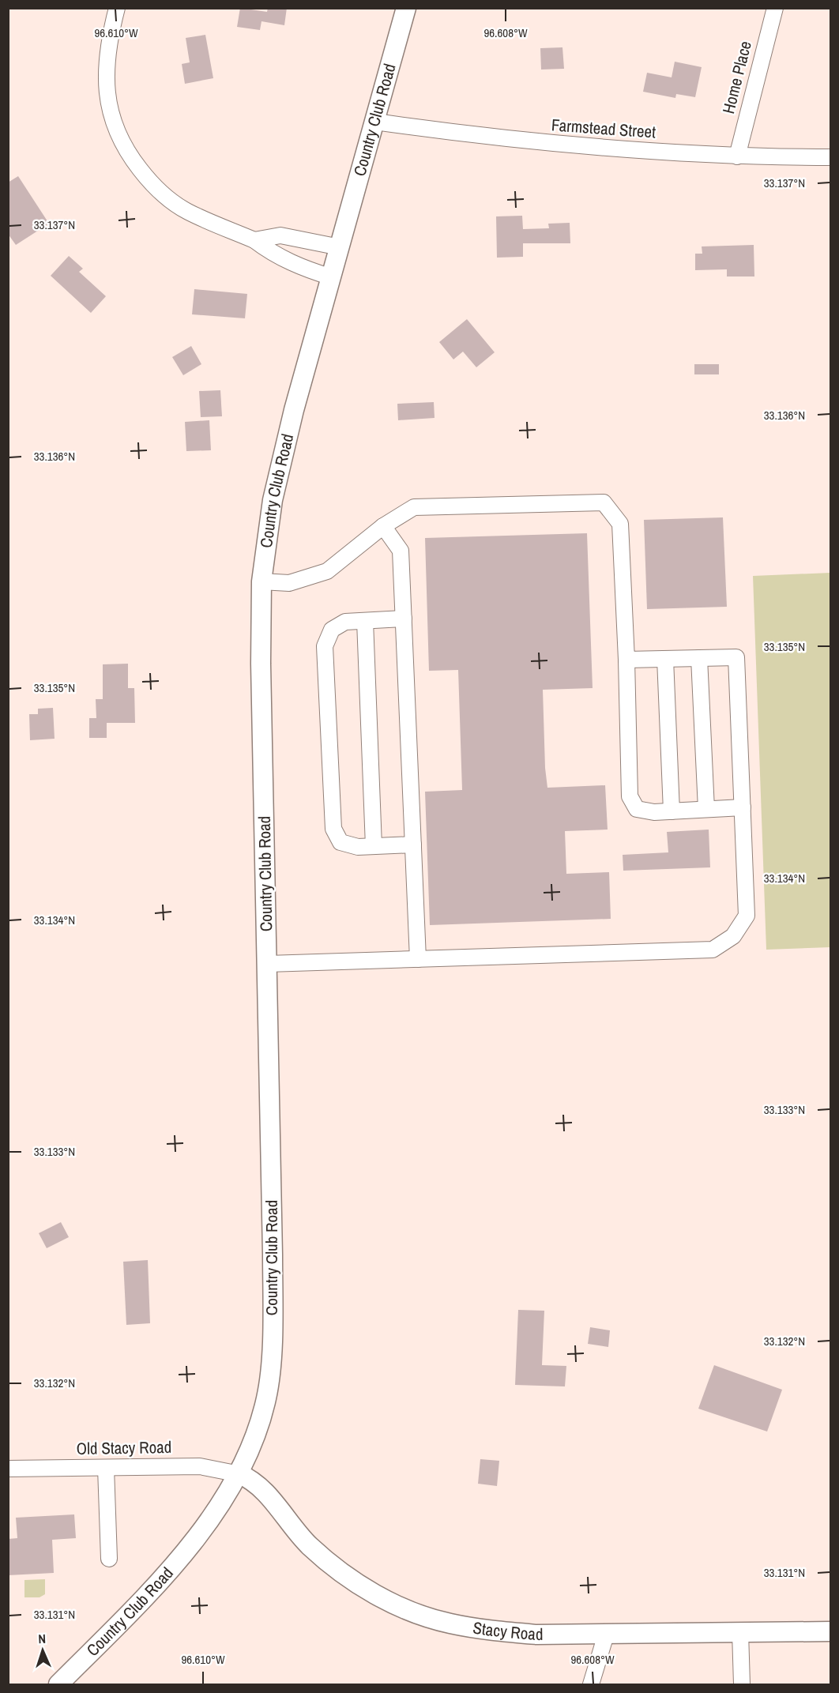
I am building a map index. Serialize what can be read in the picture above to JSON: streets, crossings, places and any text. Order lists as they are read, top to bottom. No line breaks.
{"streets":{"main road":["Country Club Road","Stacy Road"],"street":["Home Place","Farmstead Street","Old Stacy Road"]},"crossings":[["Home Place","Farmstead Street"],["Country Club Road","Farmstead Street"],["Country Club Road","Old Stacy Road"],["Country Club Road","Stacy Road"],["Old Stacy Road","Stacy Road"]],"north":"top","coordinates":["96.610°W","96.608°W","33.137°N","33.136°N","33.135°N","33.134°N","33.133°N","33.132°N","33.131°N"]}
